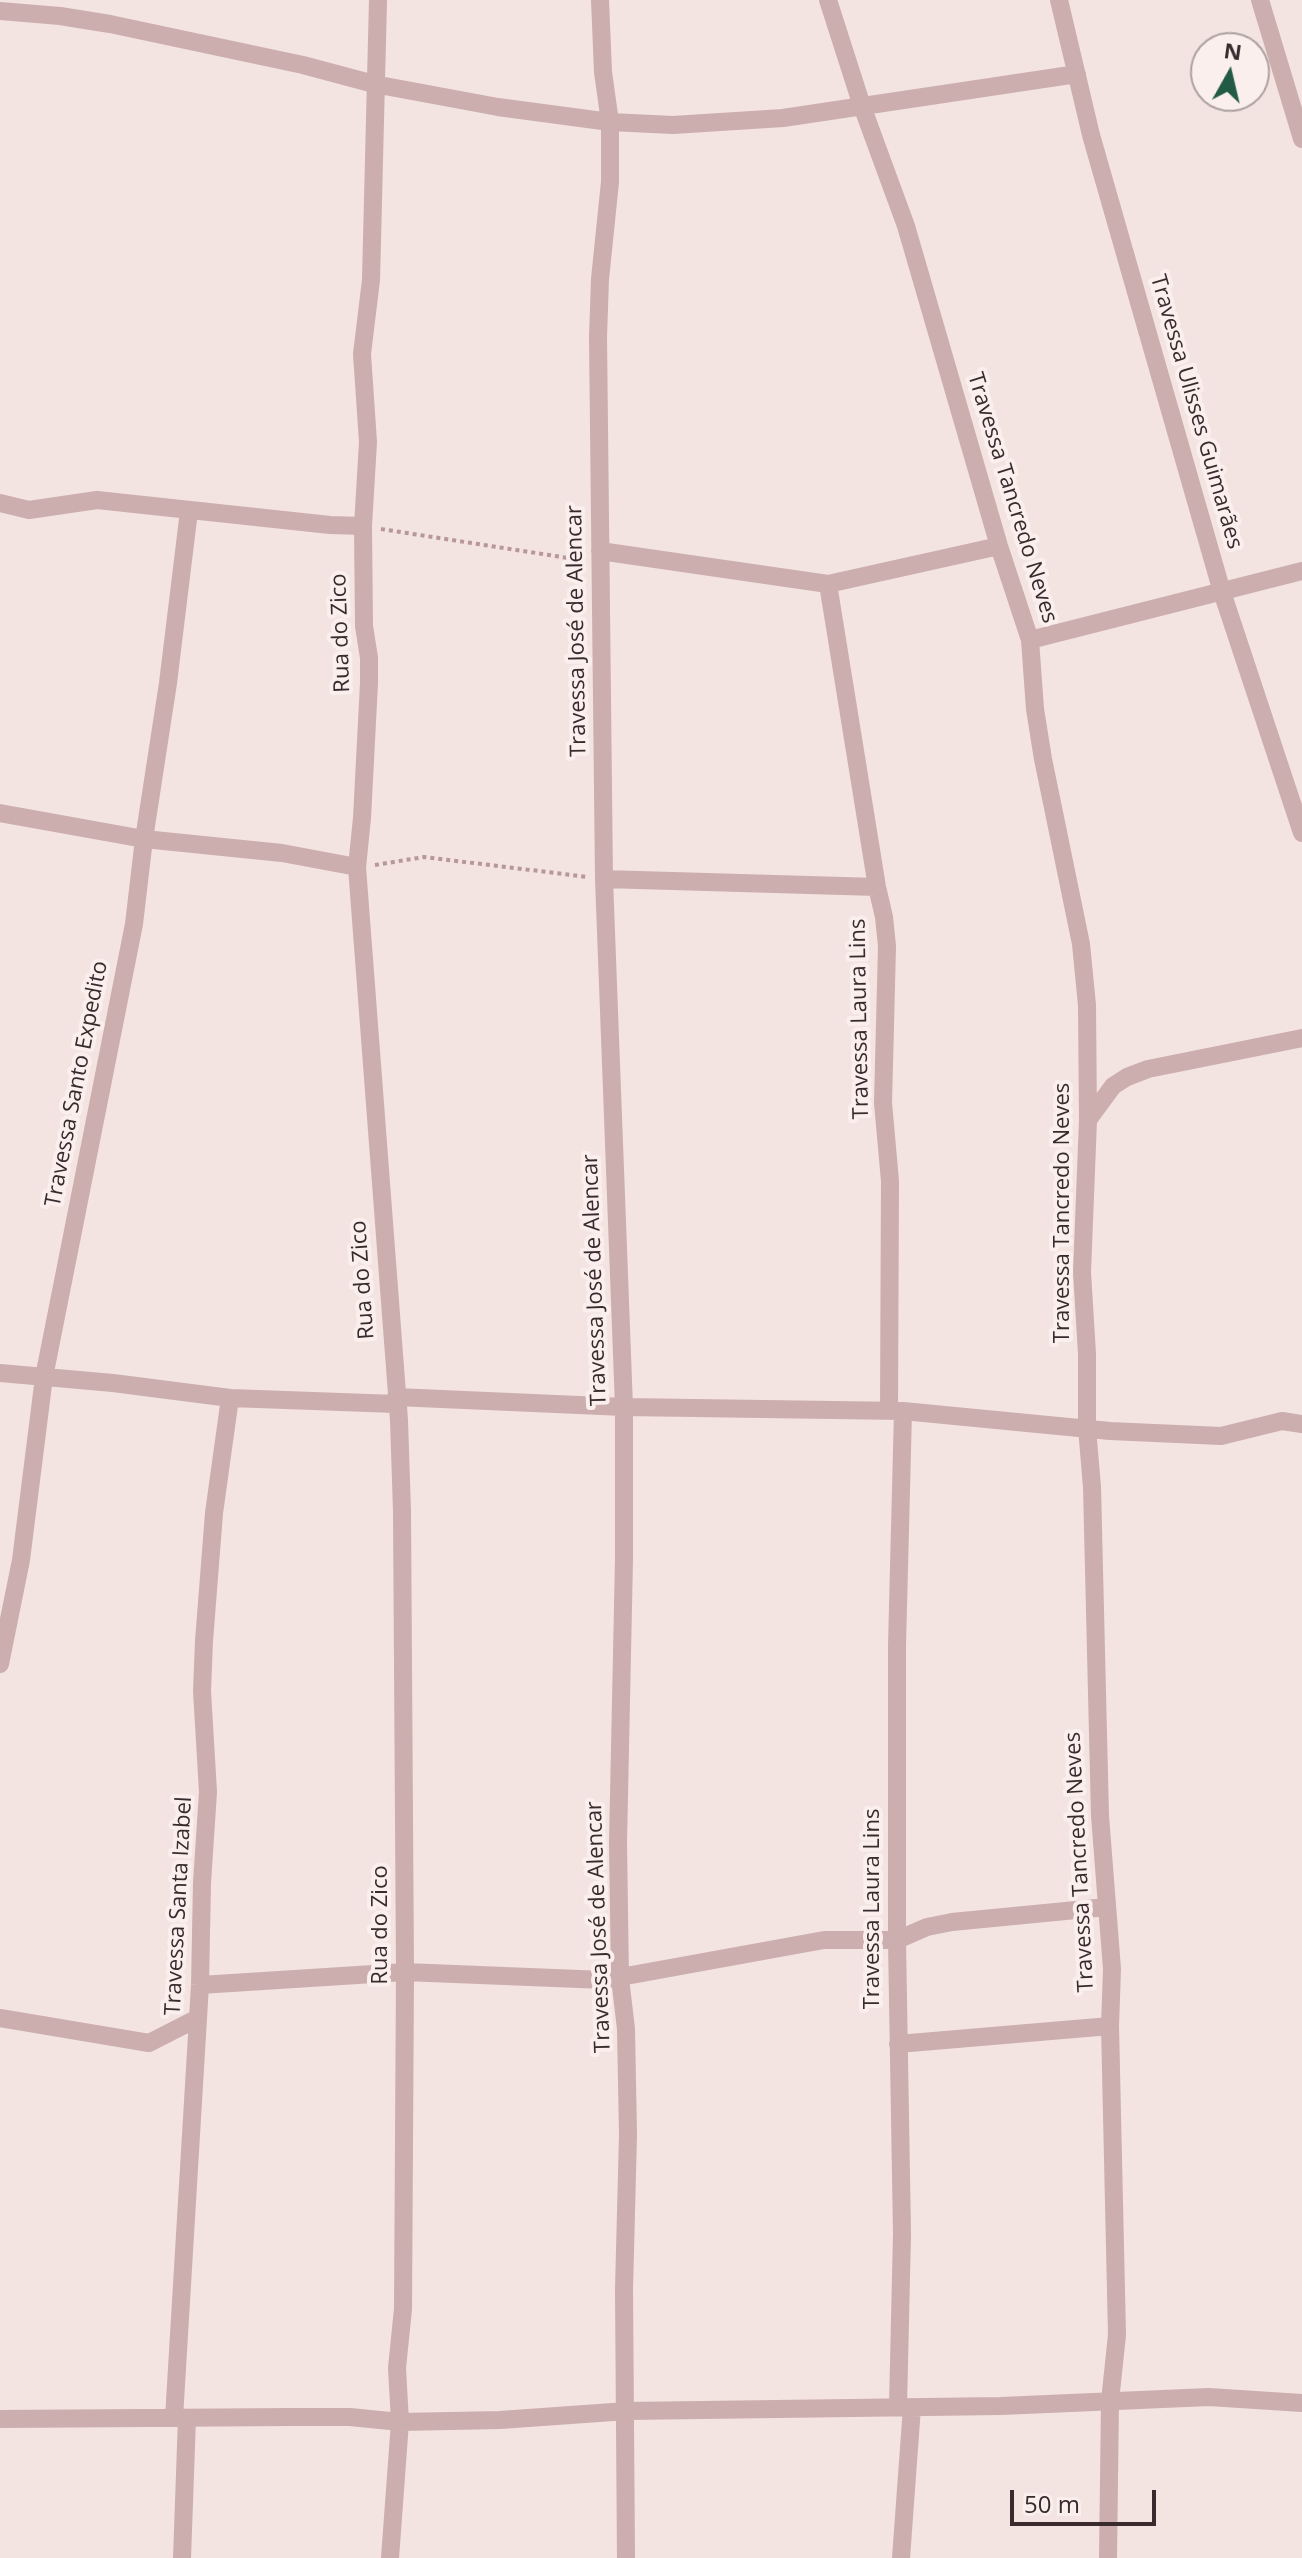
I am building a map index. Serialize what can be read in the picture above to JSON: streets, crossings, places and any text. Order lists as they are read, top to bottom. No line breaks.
{"streets":{"street":["Travessa Ulisses Guimarães","Travessa Tancredo Neves","Travessa José de Alencar","Rua do Zico","Travessa Laura Lins","Travessa Santo Expedito","Travessa Santa Izabel"]},"scale_bar":"50 m","north":"top"}
